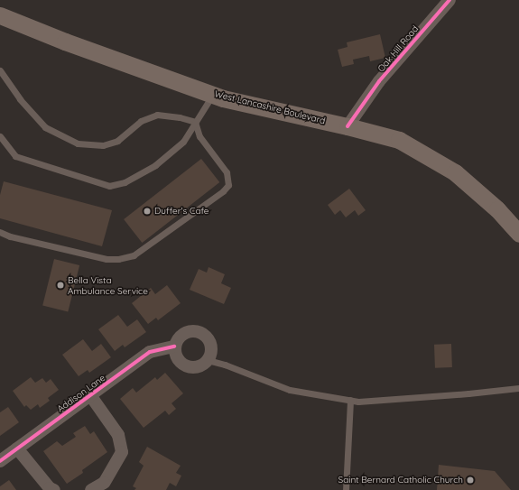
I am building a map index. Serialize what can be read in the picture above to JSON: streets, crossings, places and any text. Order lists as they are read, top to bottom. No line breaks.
{"streets":{"main road":["West Lancashire Boulevard"],"street":["Oak Hill Road","Addison Lane"]},"crossings":[["Oak Hill Road","West Lancashire Boulevard"]],"places":["Duffer's Cafe","Bella Vista Ambulance Service","Saint Bernard Catholic Church"]}
